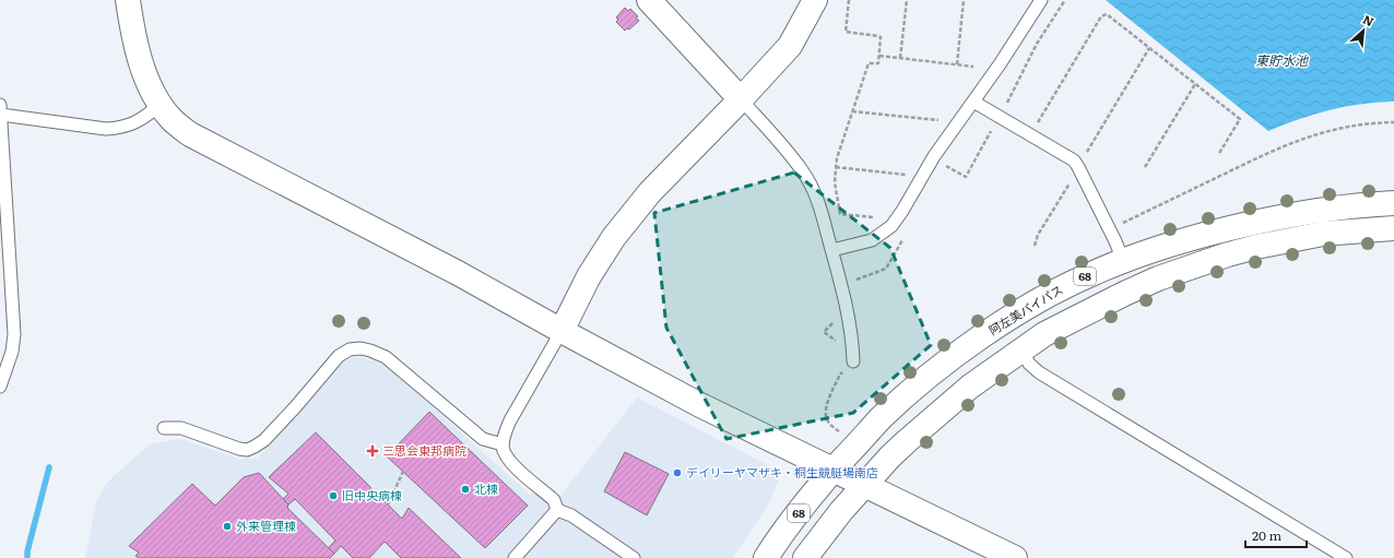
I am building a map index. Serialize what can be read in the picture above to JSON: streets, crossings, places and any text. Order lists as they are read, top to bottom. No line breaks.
{"streets":{"street":["68","阿左美バイパス"]},"water":["東貯水池"],"places":{"health":["三思会東邦病院"],"other":["デイリーヤマザキ・桐生競艇場南店","北棟","旧中央病棟","外来管理棟"]},"scale_bar":"20 m","north":"top right"}
